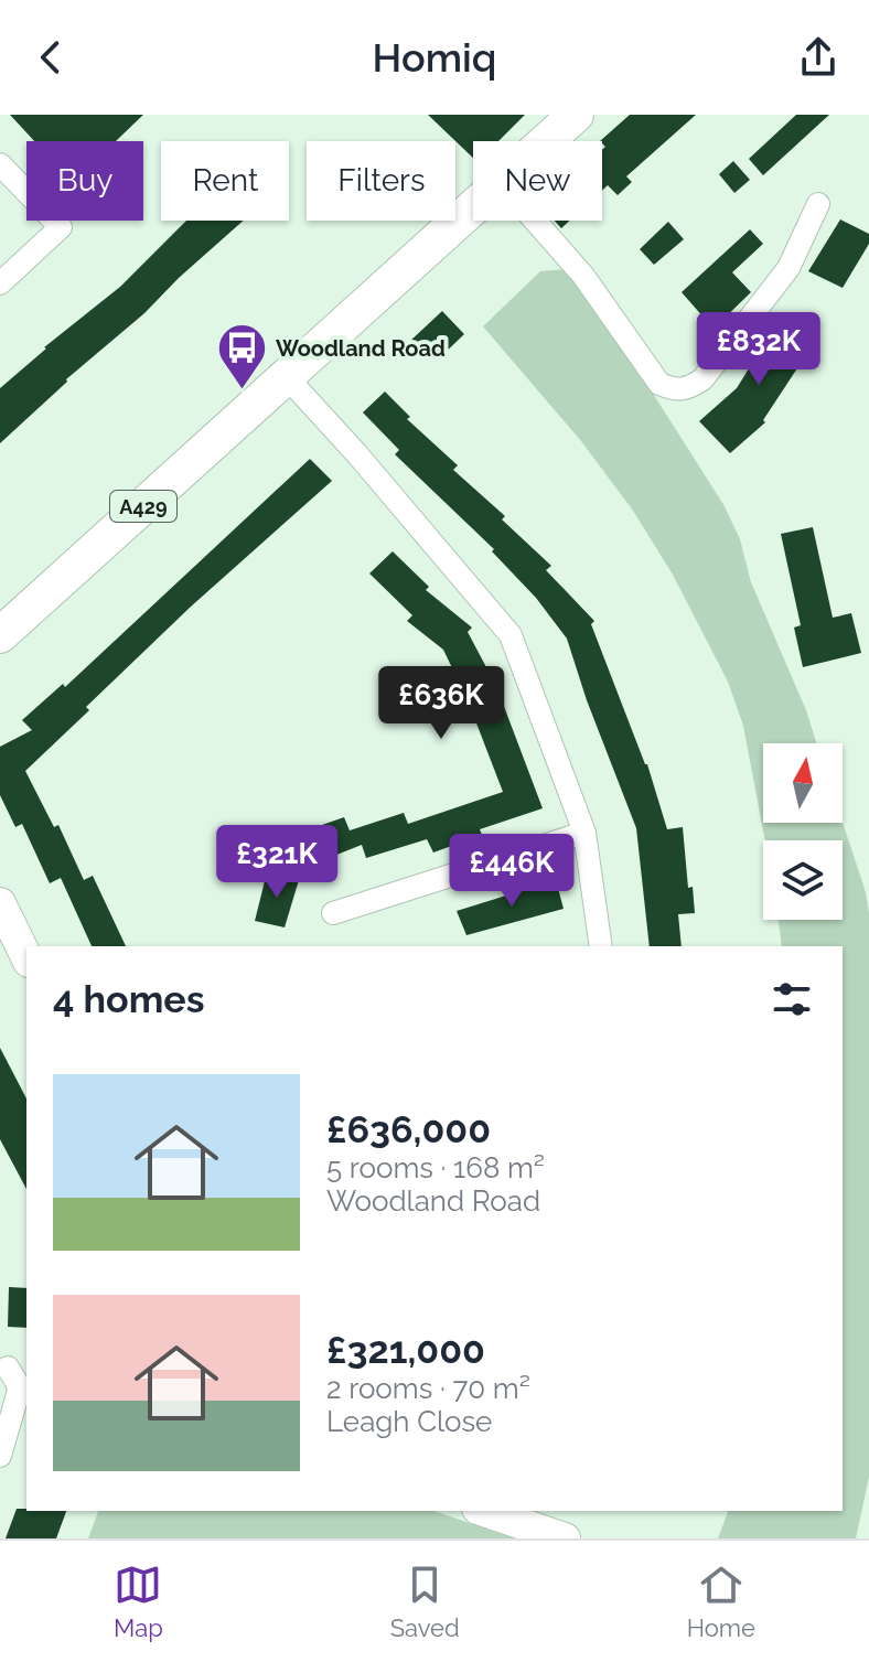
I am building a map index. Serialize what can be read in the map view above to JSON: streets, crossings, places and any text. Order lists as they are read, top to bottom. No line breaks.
{"streets":{"main road":["A429"]},"places":{"bus stop":["Woodland Road"]},"north":"top","page":{"header":"Homiq","chip":["Buy","Rent","Filters","New"],"price":["£832K","£636K","£321K","£446K"],"heading":"4 homes","list":[{"name":"£636,000","note":"5 rooms · 168 m² · Woodland Road"},{"name":"£321,000","note":"2 rooms · 70 m² · Leagh Close"}],"tabs":["Map","Saved","Home"]}}
